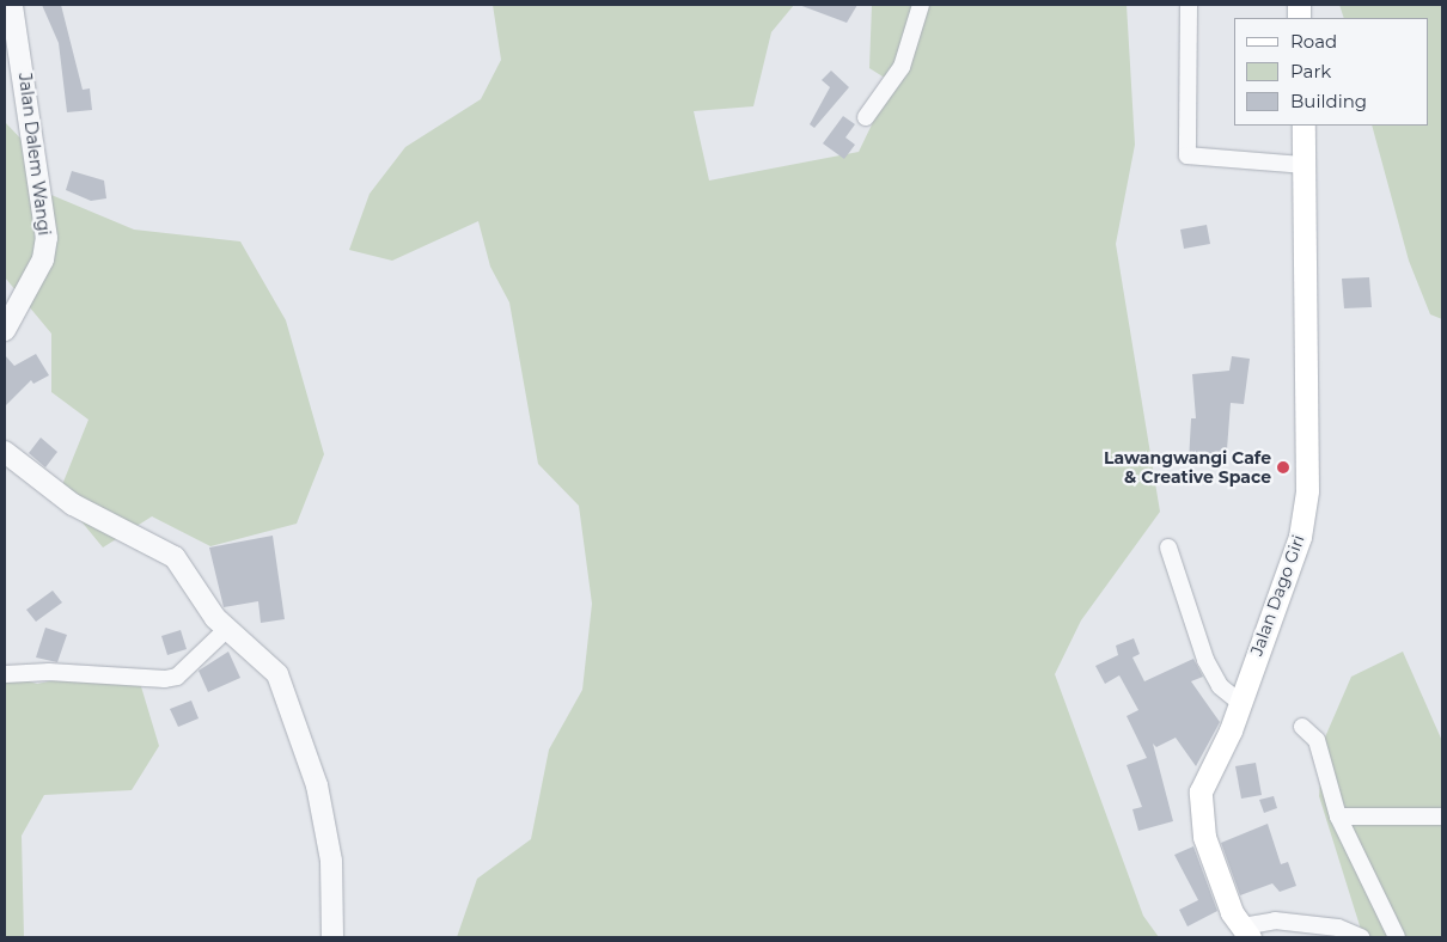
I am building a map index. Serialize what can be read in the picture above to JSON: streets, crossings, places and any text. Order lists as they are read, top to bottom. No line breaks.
{"streets":{"main road":["Jalan Dago Giri"],"street":["Jalan Dalem Wangi"]},"places":["Lawangwangi Cafe & Creative Space"],"legend":["Road","Park","Building"]}
